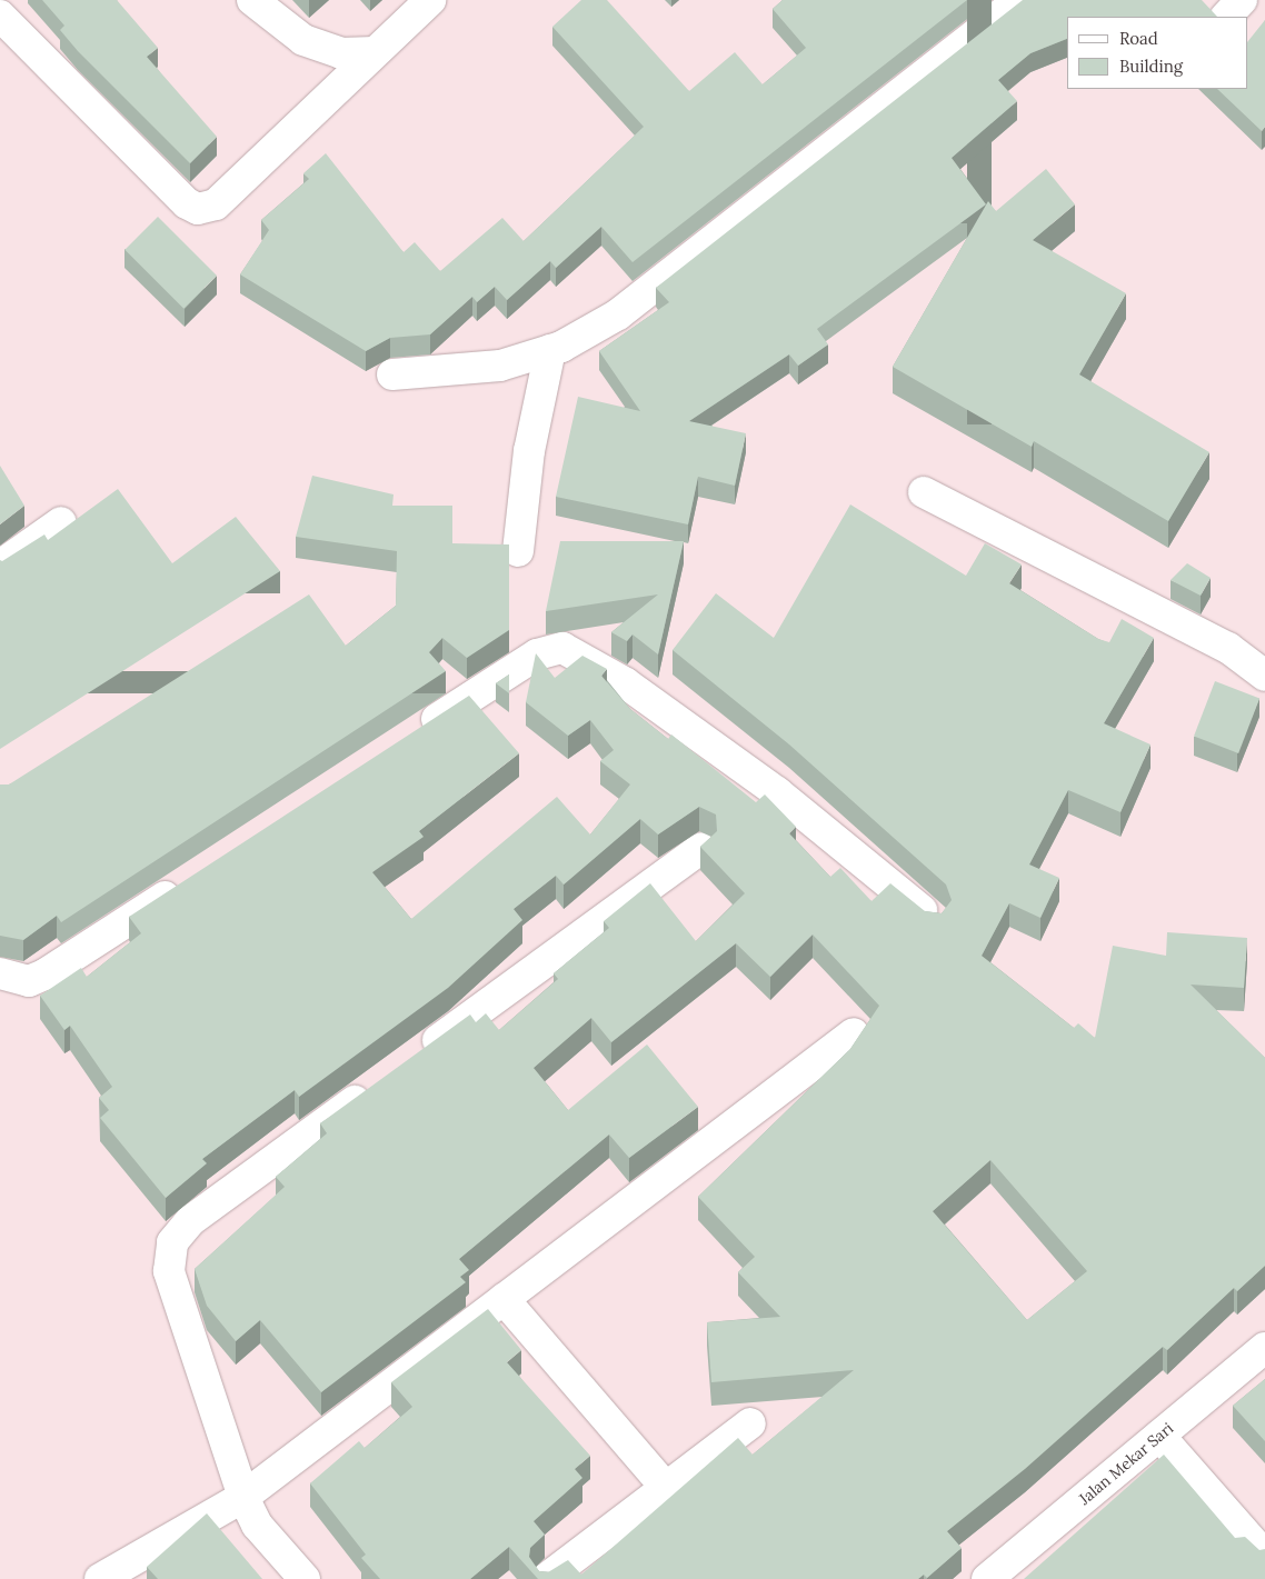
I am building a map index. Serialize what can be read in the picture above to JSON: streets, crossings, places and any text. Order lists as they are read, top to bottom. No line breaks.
{"streets":{"street":["Jalan Mekar Sari"]},"legend":["Road","Building"]}
